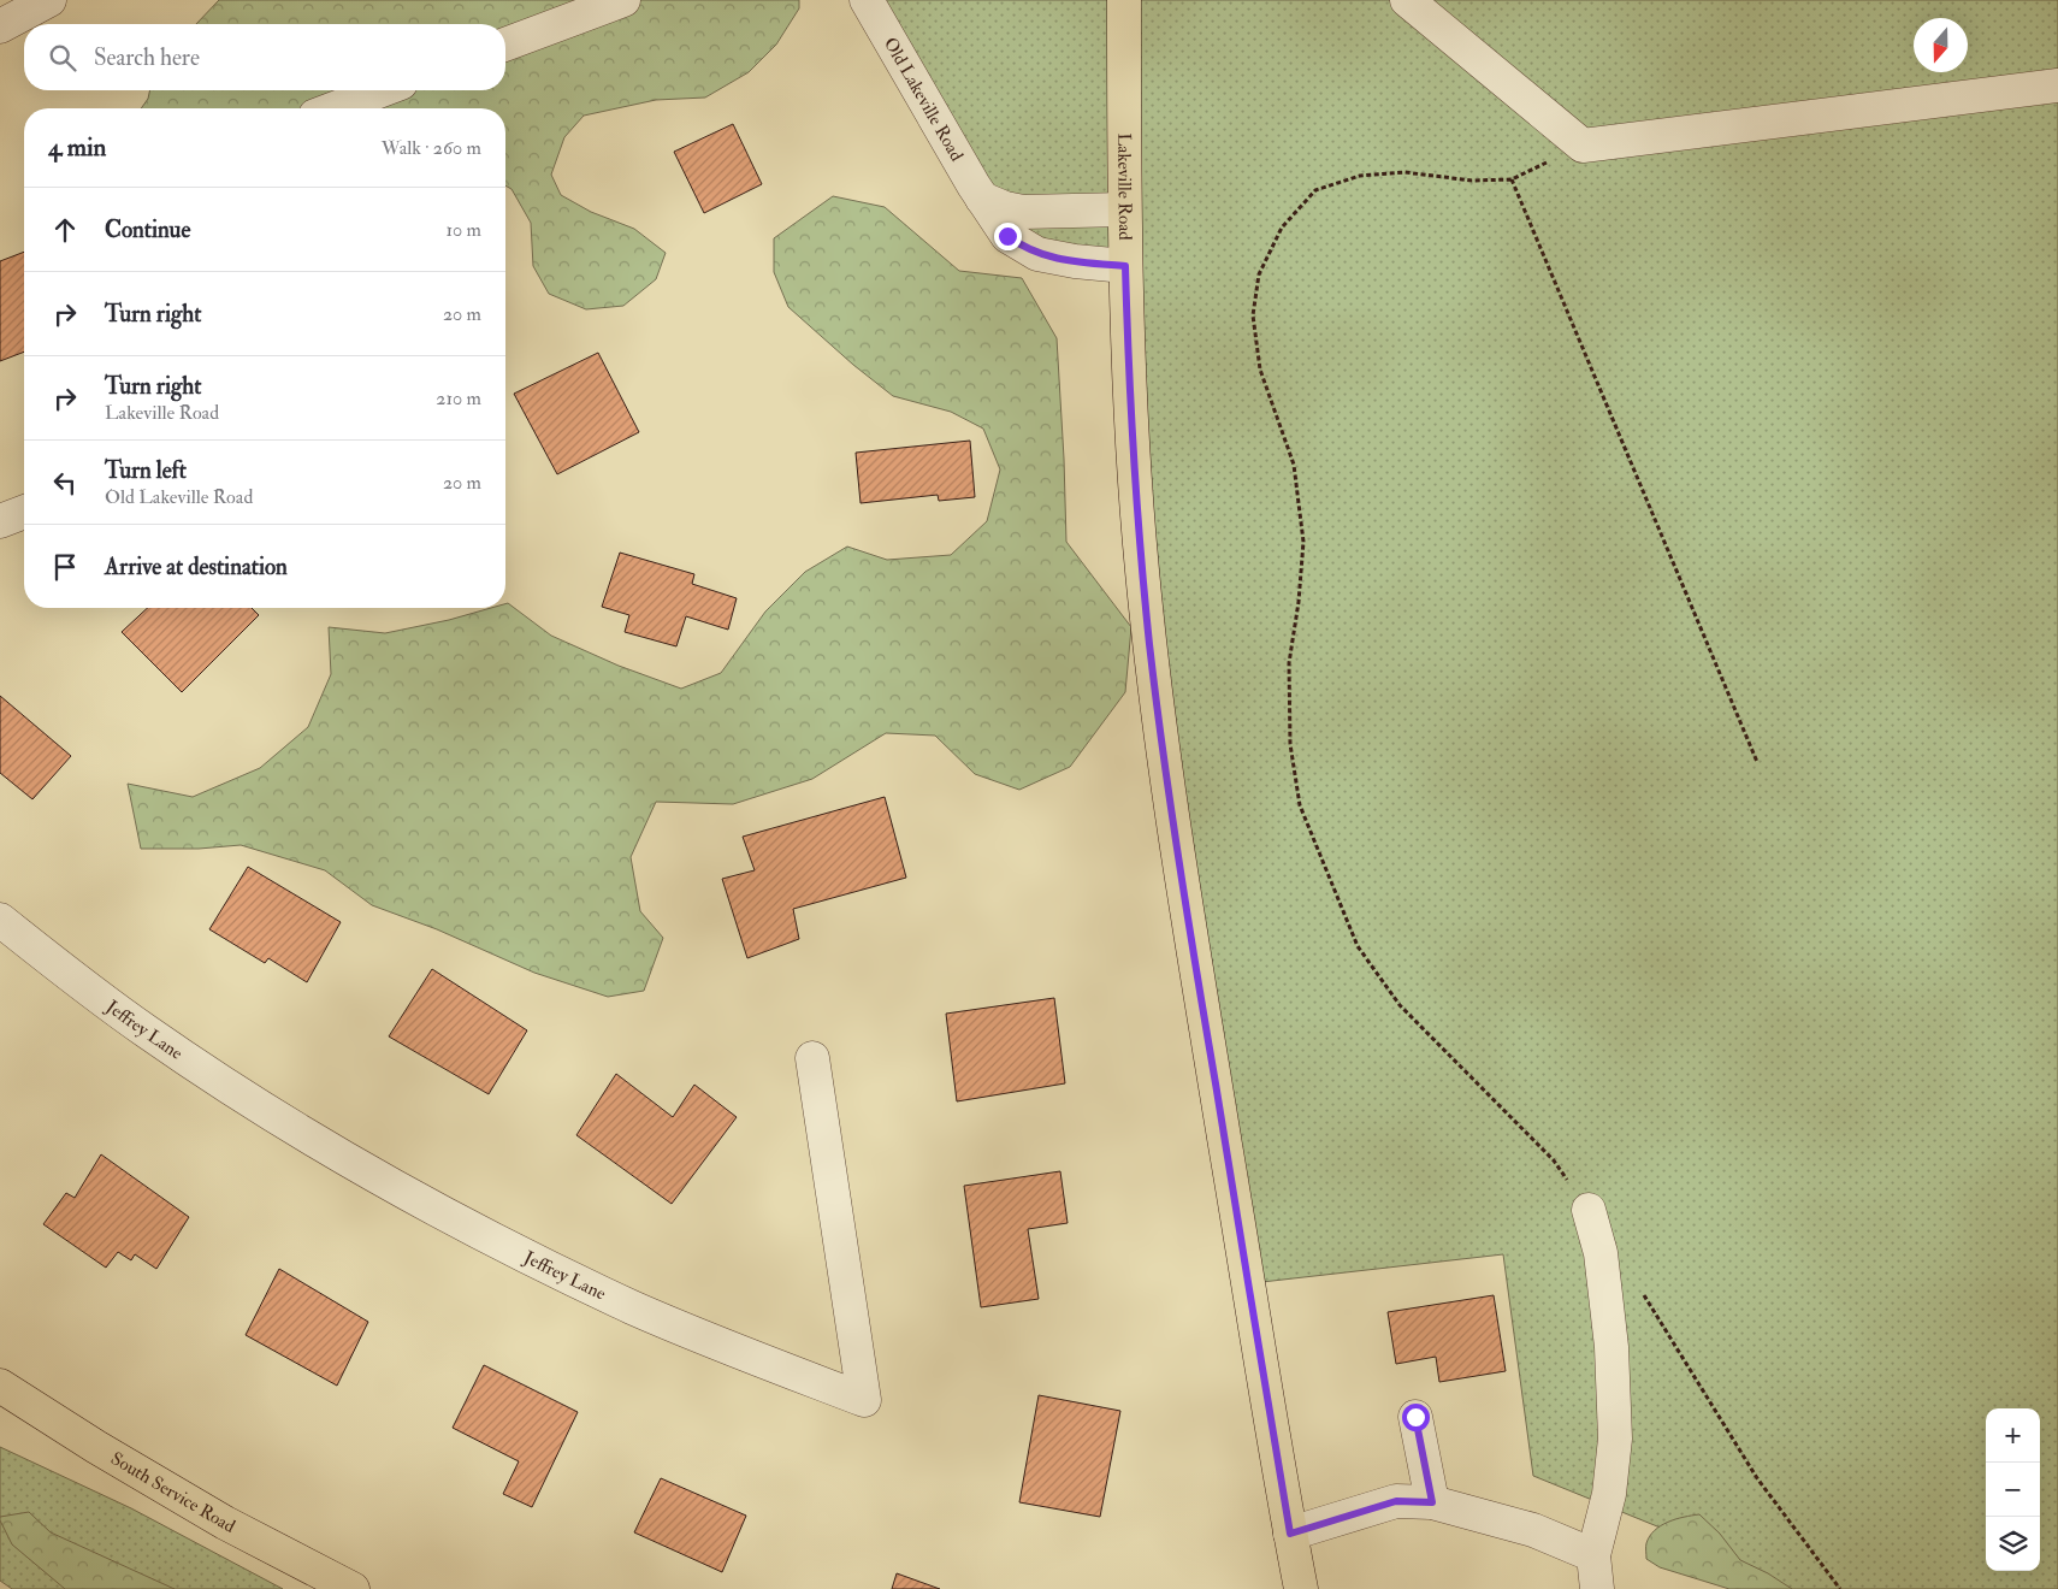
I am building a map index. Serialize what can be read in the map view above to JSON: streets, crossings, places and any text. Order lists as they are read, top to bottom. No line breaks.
{"streets":{"main road":["Lakeville Road","South Service Road"],"street":["Old Lakeville Road","Jeffrey Lane"]},"crossings":[["Old Lakeville Road","Lakeville Road"]],"north":"bottom","page":{"search":"Search here","heading":["4 min","Walk · 260 m"],"list":[["Continue","10 m"],["Turn right","20 m"],["Turn right","Lakeville Road","210 m"],["Turn left","Old Lakeville Road","20 m"],"Arrive at destination"],"map_buttons":["+","−"]}}
